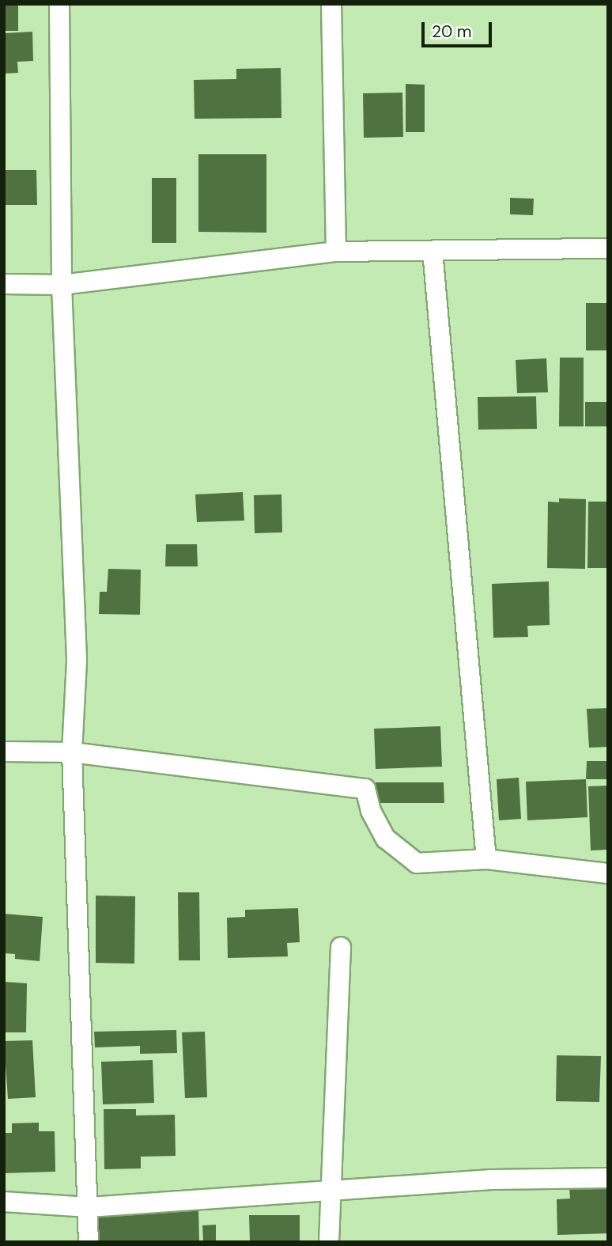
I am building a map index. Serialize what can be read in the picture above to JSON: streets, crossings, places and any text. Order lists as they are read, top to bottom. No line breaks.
{"scale_bar":"20 m"}
